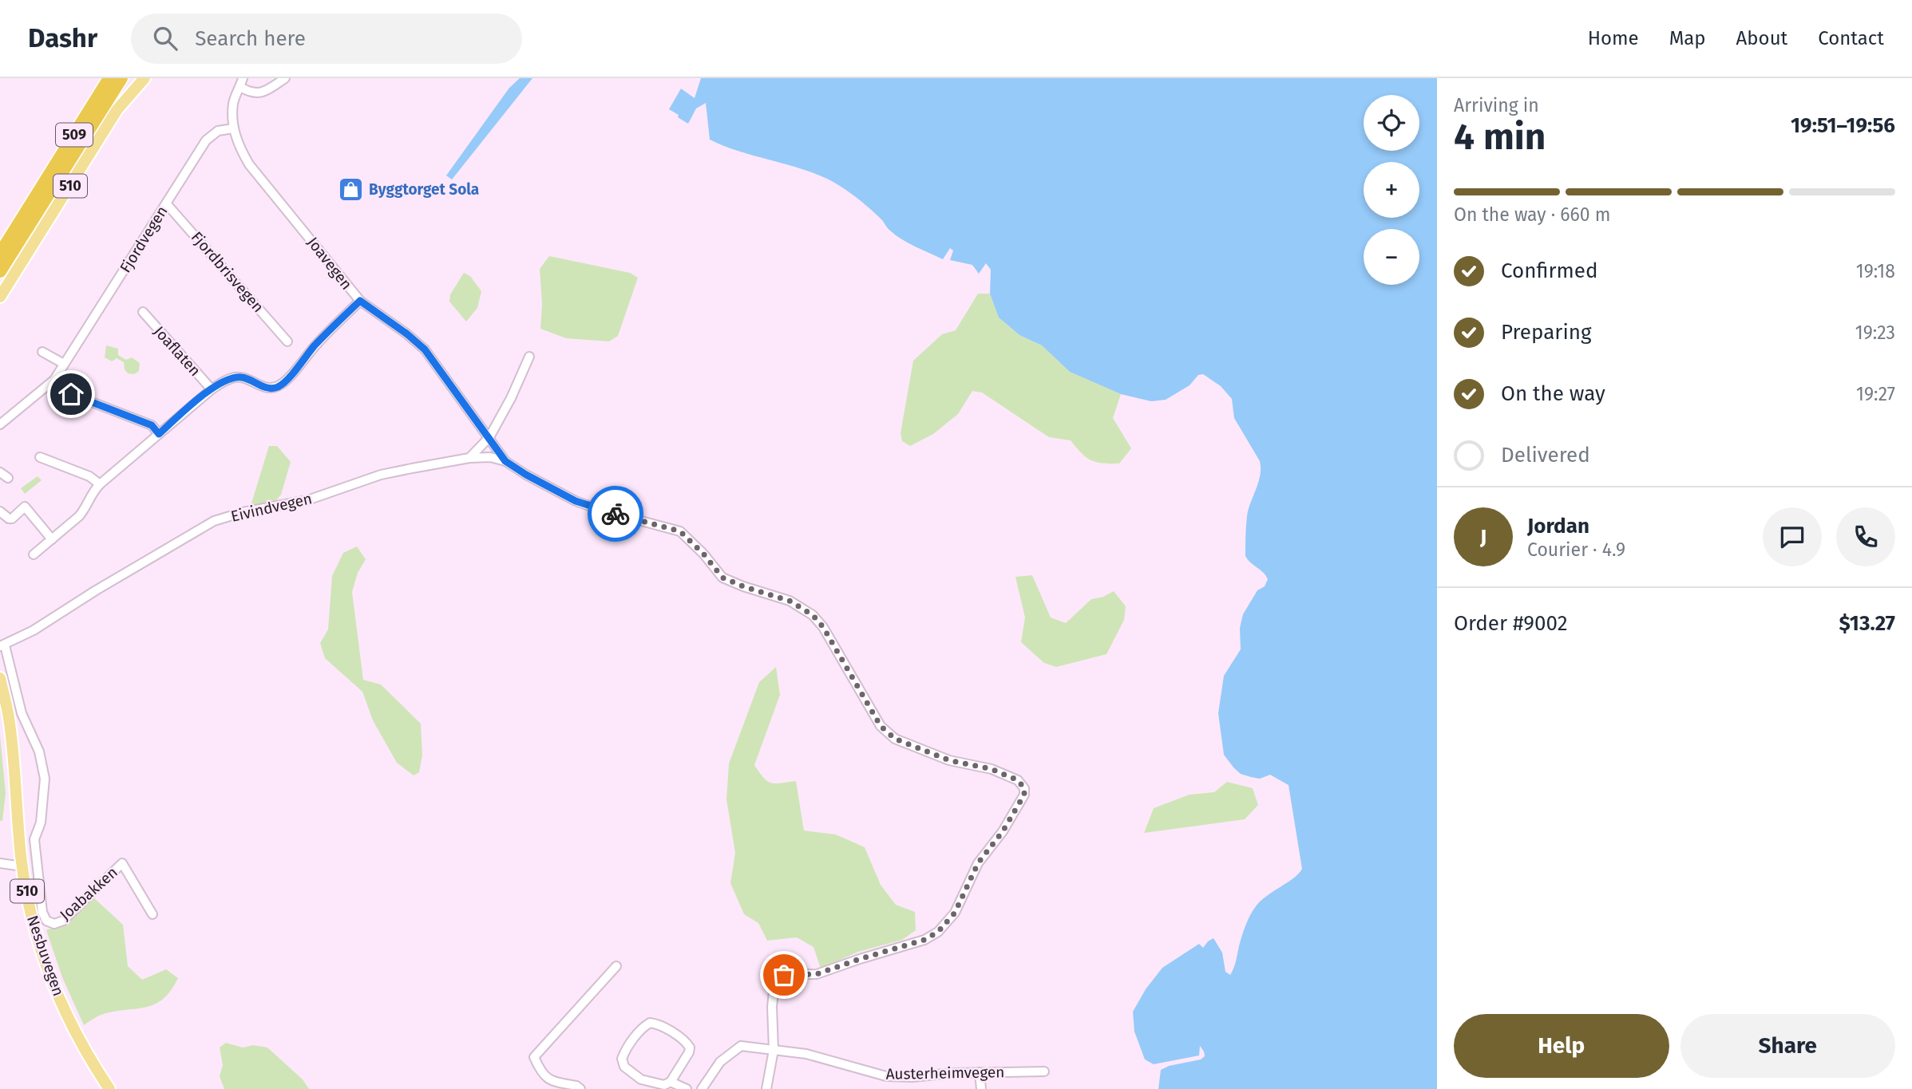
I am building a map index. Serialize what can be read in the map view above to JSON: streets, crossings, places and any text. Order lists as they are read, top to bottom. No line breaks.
{"streets":{"highway":["509"],"main road":["510","Nesbuvegen"],"street":["Fjordvegen","Joavegen","Fjordbrisvegen","Joaflaten","Eivindvegen","Joabakken","Austerheimvegen"]},"crossings":[["Fjordvegen","Joavegen"],["Fjordvegen","Fjordbrisvegen"],["Joavegen","Joaflaten"],["Joavegen","Eivindvegen"],["Joavegen","Austerheimvegen"],["Eivindvegen","Joabakken"]],"places":{"shop":["Byggtorget Sola"]},"page":{"header":"Dashr","search":"Search here","nav":["Home","Map","About","Contact"],"heading":["4 min","Arriving in","19:51–19:56"],"panel":["Jordan","Courier · 4.9","Order #9002","$13.27"],"map_buttons":["+","−"],"bar":"On the way · 660 m","list":[["Confirmed","19:18"],["Preparing","19:23"],["On the way","19:27"],"Delivered"],"round":"J","buttons":["Help","Share"]}}
